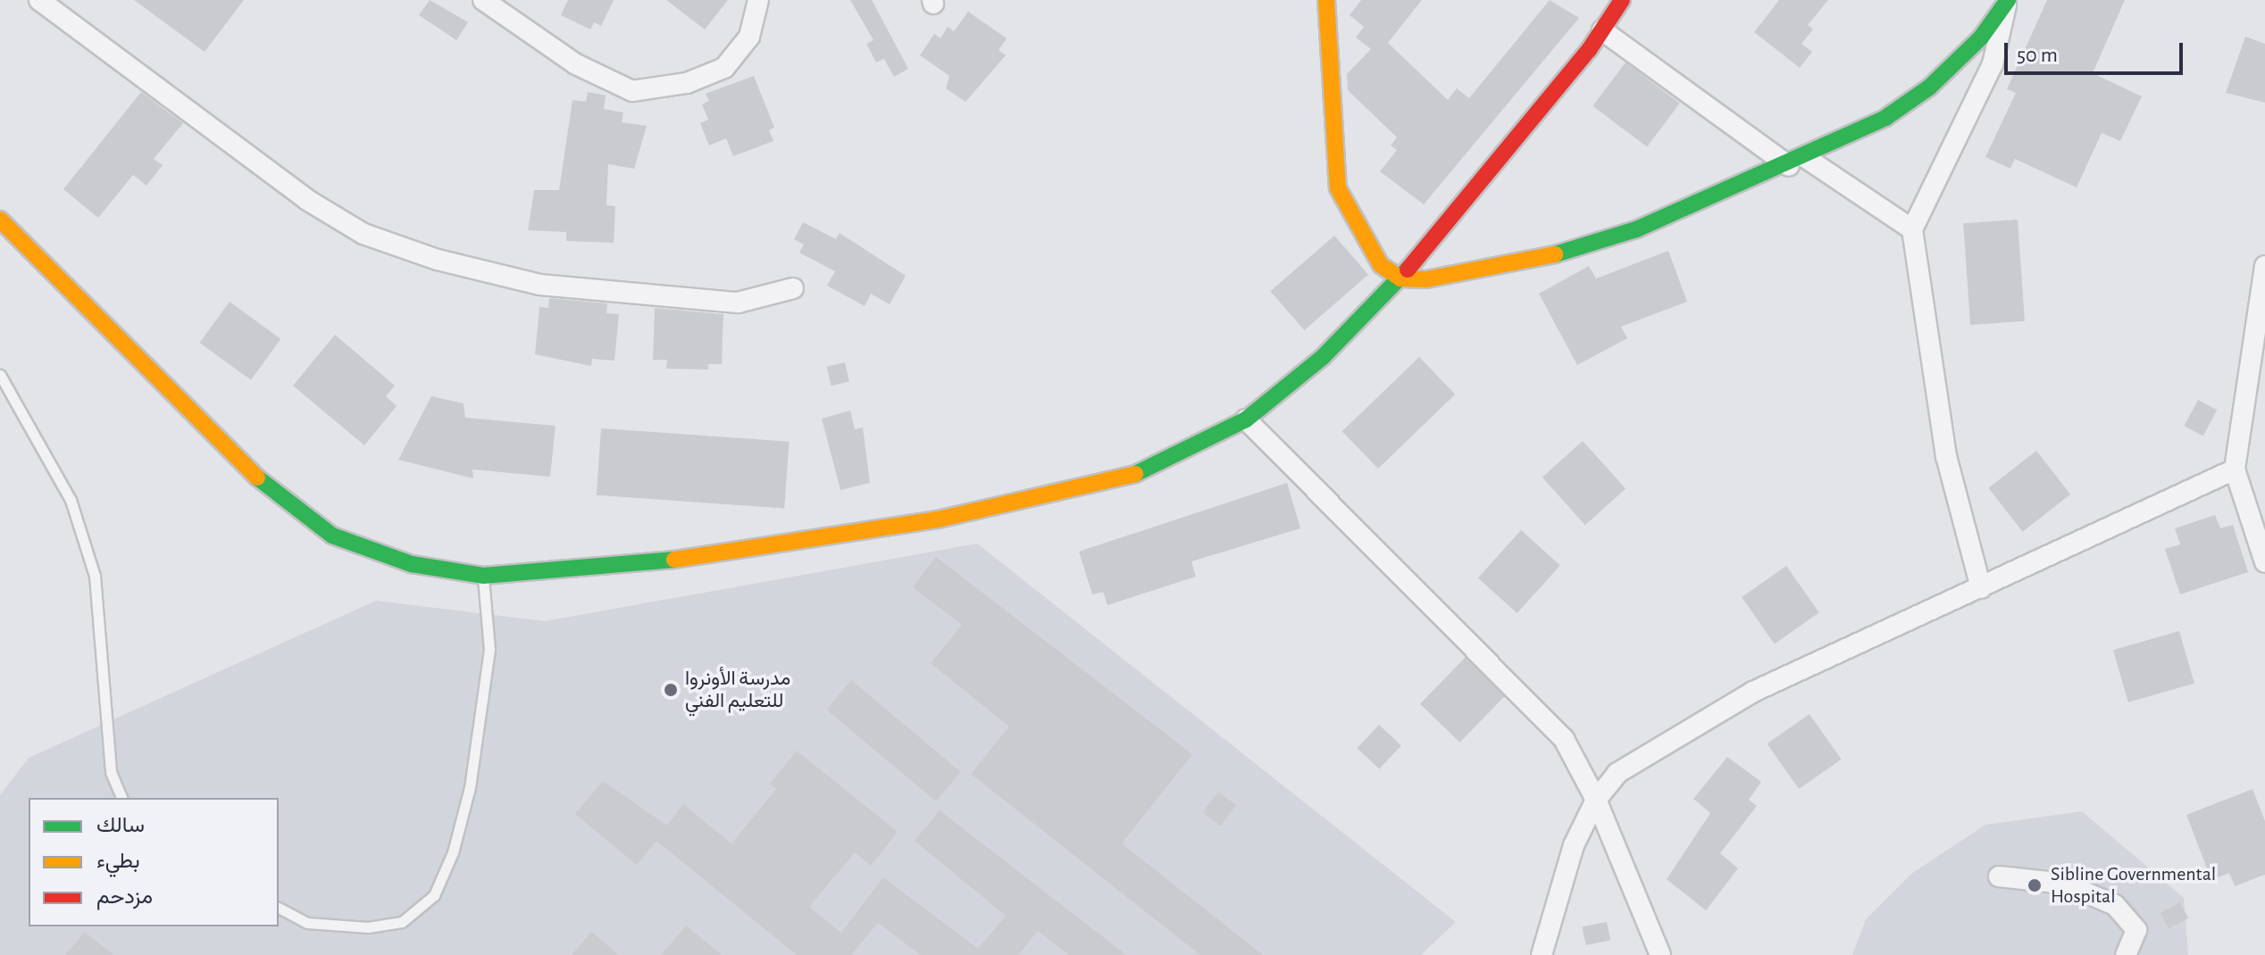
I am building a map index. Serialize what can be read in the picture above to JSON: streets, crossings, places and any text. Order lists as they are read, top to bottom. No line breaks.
{"places":["مدرسة الأونروا للتعليم الفني","Sibline Governmental Hospital"],"legend":["سالك","بطيء","مزدحم"],"scale_bar":"50 m"}
